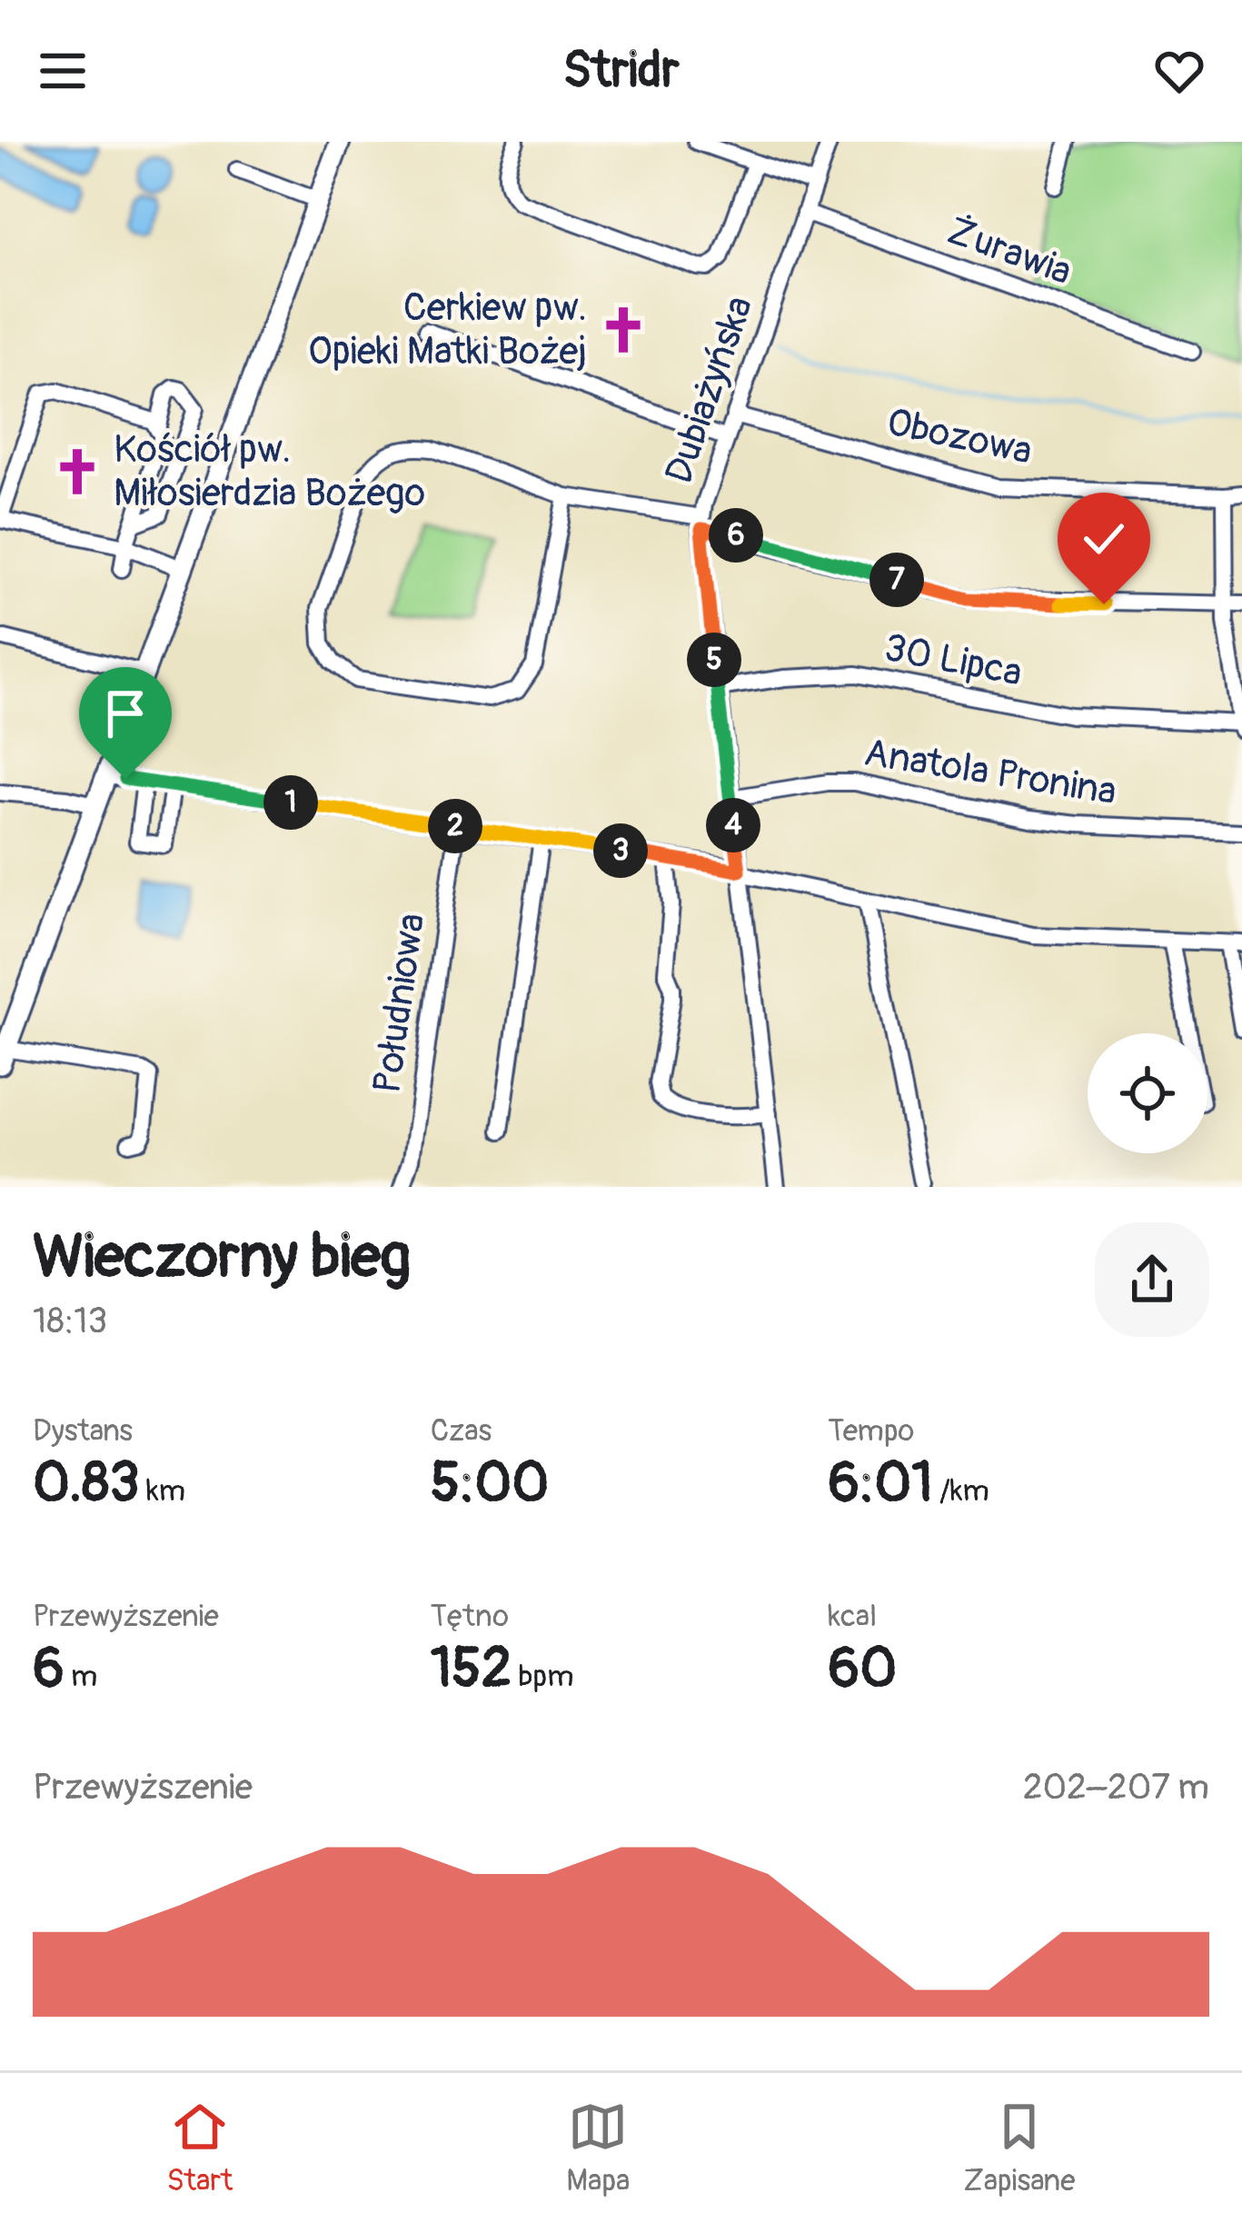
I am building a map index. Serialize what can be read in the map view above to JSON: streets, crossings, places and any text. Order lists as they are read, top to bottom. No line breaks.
{"streets":{"street":["Żurawia","Dubiażyńska","Obozowa","30 Lipca","Anatola Pronina","Południowa"]},"crossings":[["Żurawia","Dubiażyńska"],["Dubiażyńska","Obozowa"],["Dubiażyńska","30 Lipca"],["Dubiażyńska","Anatola Pronina"]],"places":{"church":["Cerkiew pw. Opieki Matki Bożej","Kościół pw. Miłosierdzia Bożego"]},"page":{"header":"Stridr","pins":["6","7","5","1","4","2","3"],"heading":["Wieczorny bieg","18:13"],"stats":[["Dystans","0.83 km"],["Czas","5:00"],["Tempo","6:01 /km"],["Przewyższenie","6 m"],["Tętno","152 bpm"],["kcal","60"]],"chart":["Przewyższenie","202–207 m"],"tabs":["Start","Mapa","Zapisane"]}}
